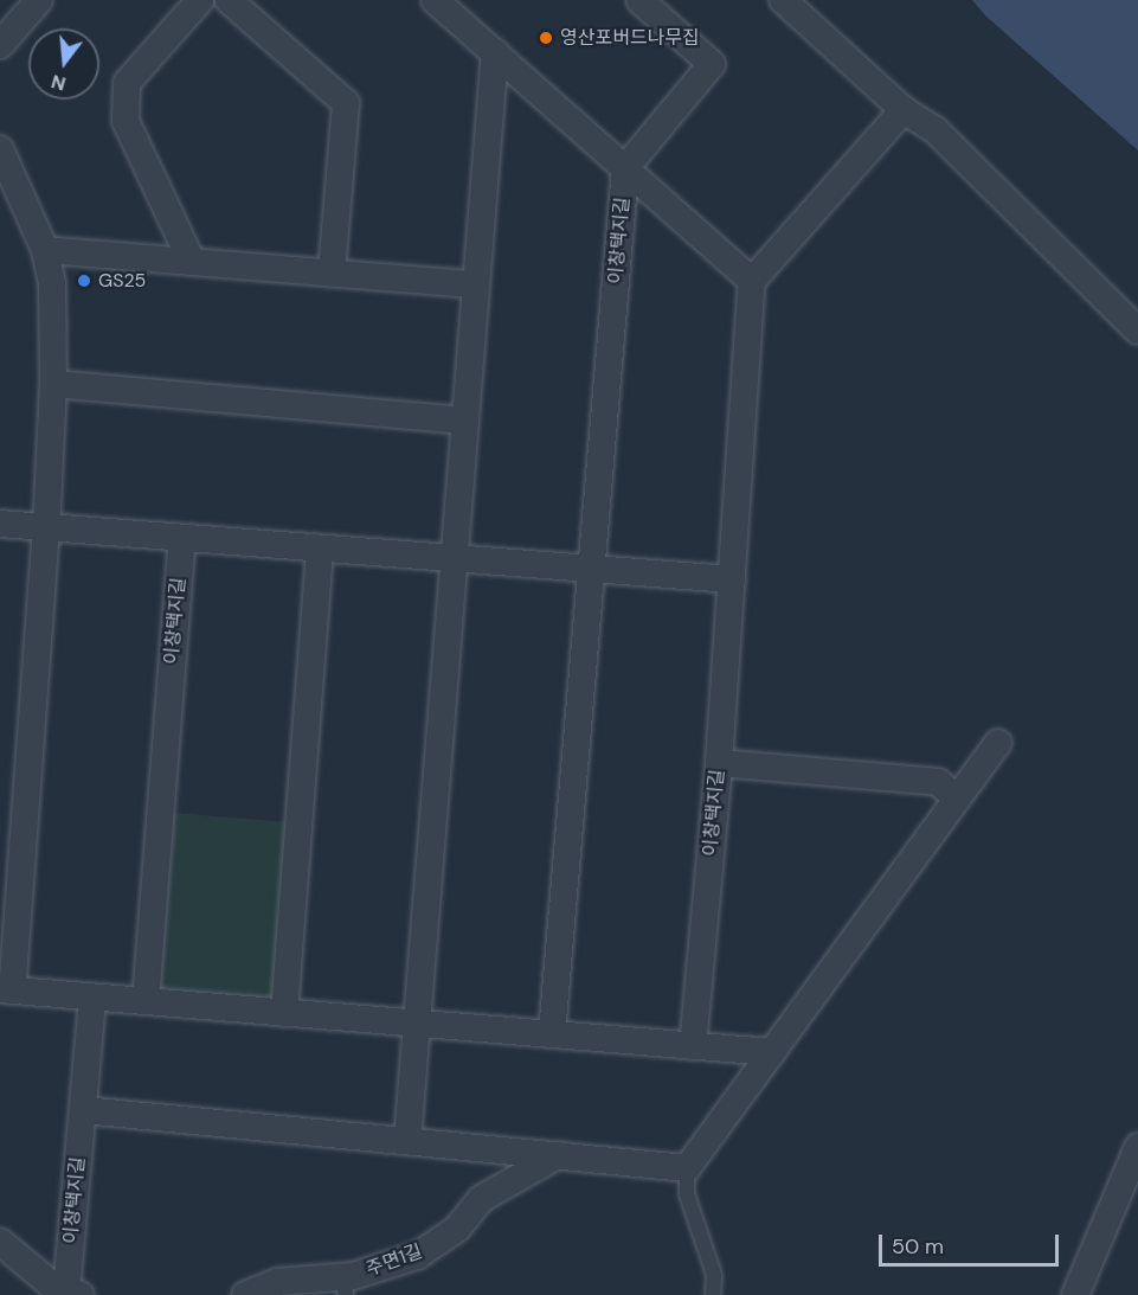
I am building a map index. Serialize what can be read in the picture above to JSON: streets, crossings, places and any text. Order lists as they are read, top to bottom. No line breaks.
{"streets":{"street":["이창택지길","주면1길"]},"places":["영산포버드나무집","GS25"],"scale_bar":"50 m","north":"bottom"}
